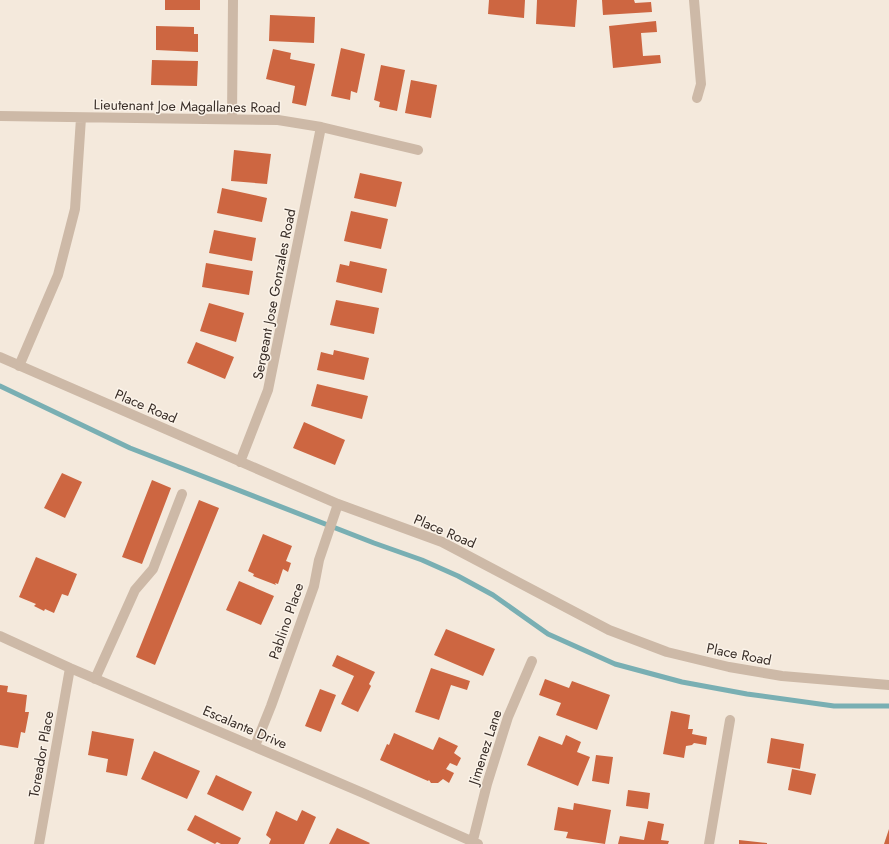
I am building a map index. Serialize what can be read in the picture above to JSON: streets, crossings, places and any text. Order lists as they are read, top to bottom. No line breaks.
{"streets":{"street":["Lieutenant Joe Magallanes Road","Sergeant Jose Gonzales Road","Place Road","Pablino Place","Escalante Drive","Jimenez Lane","Toreador Place"]},"crossings":[["Lieutenant Joe Magallanes Road","Sergeant Jose Gonzales Road"],["Sergeant Jose Gonzales Road","Place Road"],["Place Road","Pablino Place"],["Pablino Place","Escalante Drive"],["Escalante Drive","Jimenez Lane"],["Escalante Drive","Toreador Place"]]}
